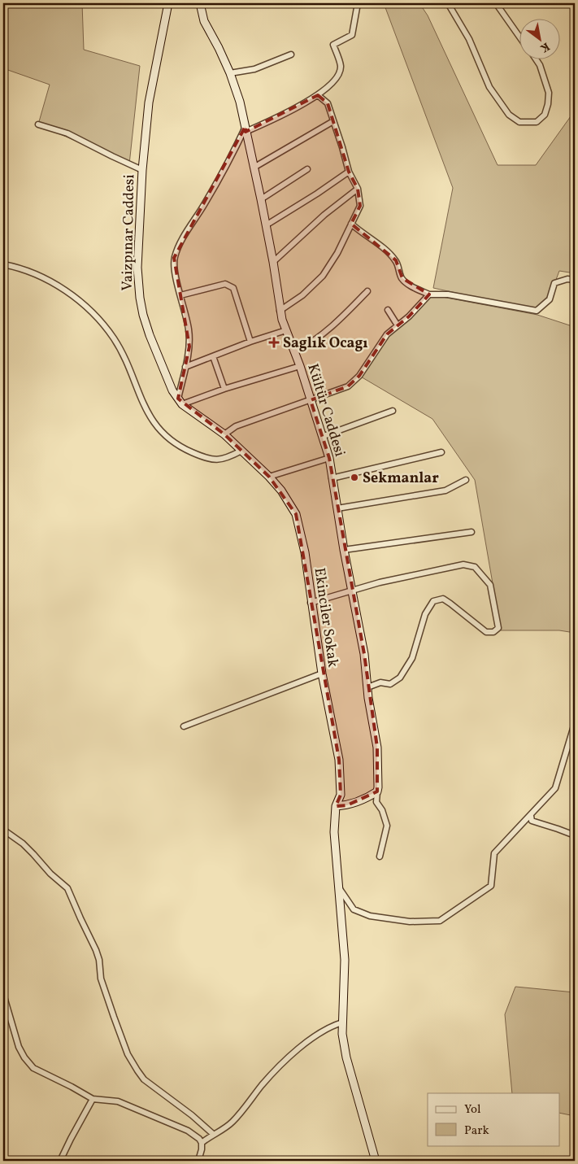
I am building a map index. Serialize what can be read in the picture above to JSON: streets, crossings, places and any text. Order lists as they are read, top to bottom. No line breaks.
{"streets":{"street":["Vaizpınar Caddesi","Kültür Caddesi","Ekinciler Sokak"]},"crossings":[["Vaizpınar Caddesi","Ekinciler Sokak"]],"places":{"health":["Saglık Ocagı"],"other":["Sekmanlar"]},"legend":["Yol","Park"],"north":"bottom right"}
